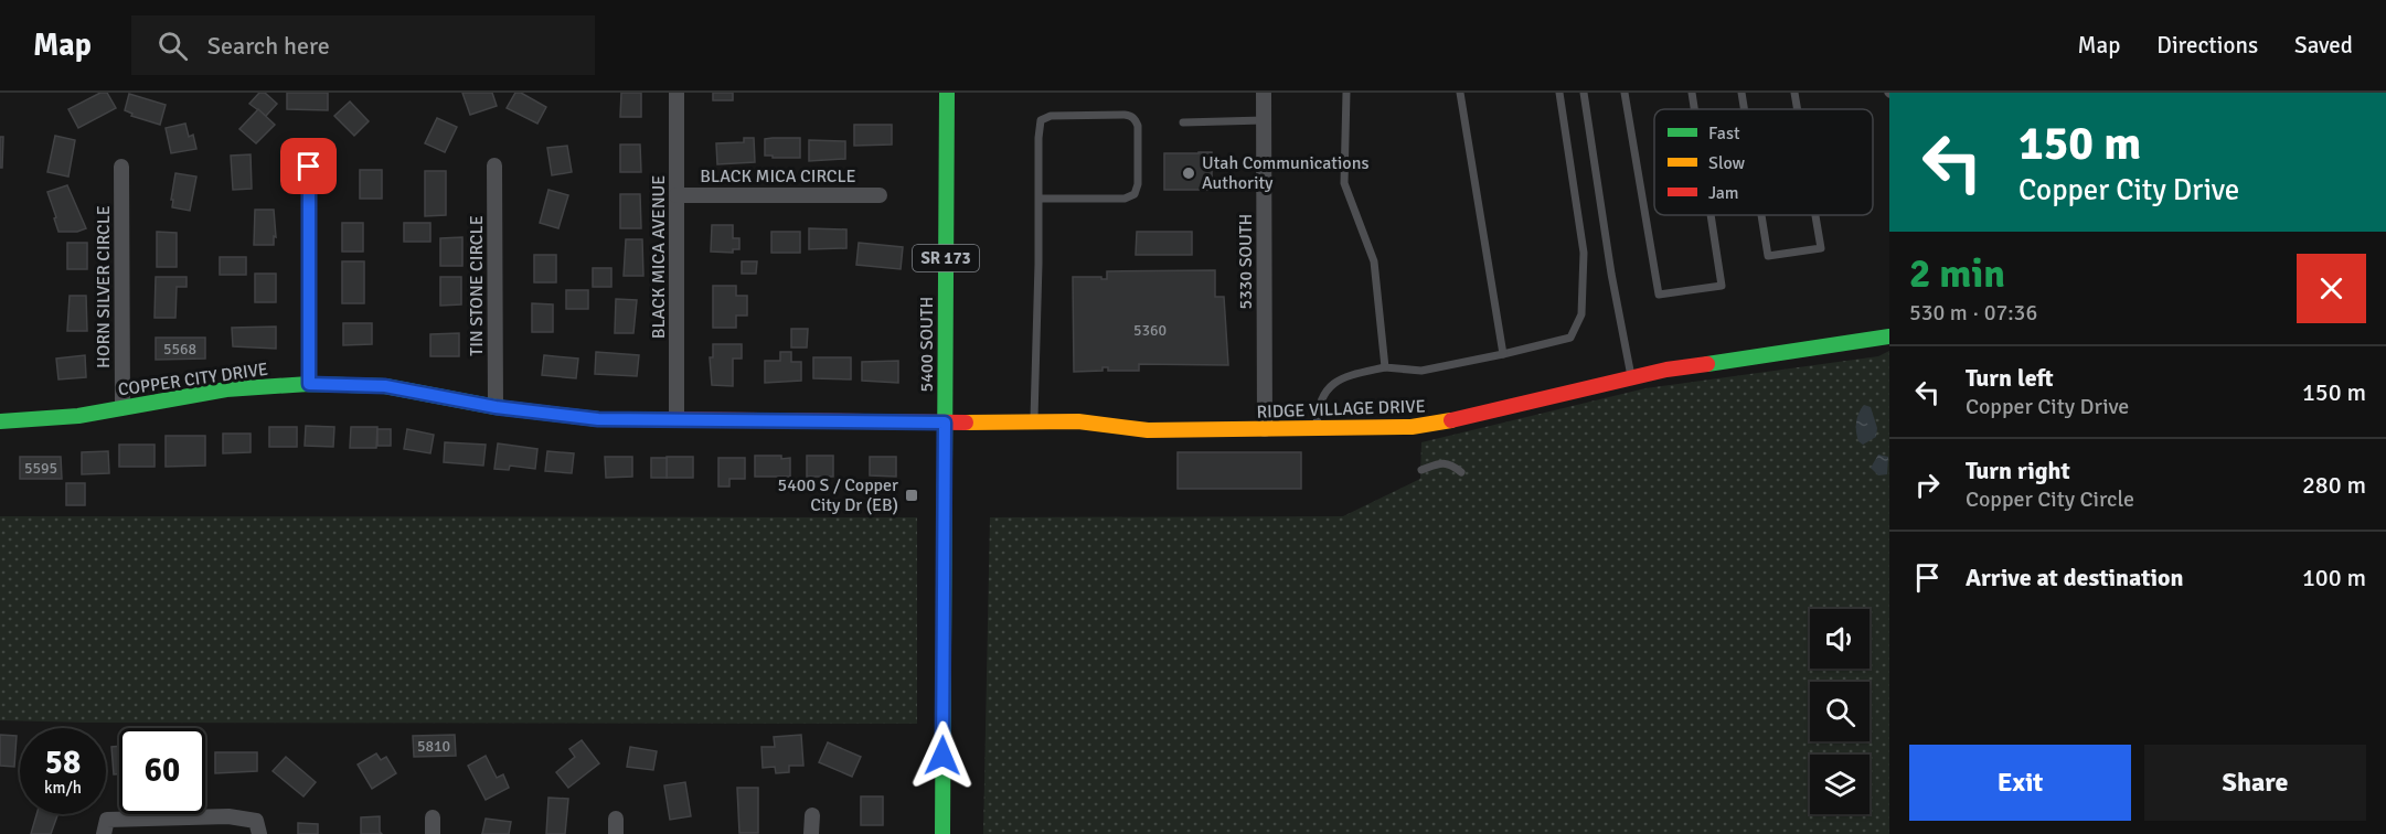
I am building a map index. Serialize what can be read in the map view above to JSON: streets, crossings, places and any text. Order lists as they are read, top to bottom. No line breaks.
{"streets":{"street":["BLACK MICA CIRCLE","BLACK MICA AVENUE","SR 173","5330 SOUTH","TIN STONE CIRCLE","HORN SILVER CIRCLE","5400 SOUTH","COPPER CITY DRIVE","RIDGE VILLAGE DRIVE"]},"crossings":[["BLACK MICA CIRCLE","BLACK MICA AVENUE"],["BLACK MICA AVENUE","COPPER CITY DRIVE"],["5330 SOUTH","RIDGE VILLAGE DRIVE"],["TIN STONE CIRCLE","COPPER CITY DRIVE"],["HORN SILVER CIRCLE","COPPER CITY DRIVE"],["5400 SOUTH","COPPER CITY DRIVE"],["5400 SOUTH","RIDGE VILLAGE DRIVE"],["COPPER CITY DRIVE","RIDGE VILLAGE DRIVE"]],"places":{"other":["Utah Communications Authority"],"transit":["5400 S / Copper City Dr (EB)"]},"house_numbers":["5360","5568","5595","5810"],"legend":["Fast","Slow","Jam"],"page":{"header":"Map","search":"Search here","nav":["Map","Directions","Saved"],"turn":["150 m","Copper City Drive"],"heading":["2 min","530 m · 07:36"],"list":[{"name":"Turn left","note":"Copper City Drive","value":"150 m"},{"name":"Turn right","note":"Copper City Circle","value":"280 m"},{"name":"Arrive at destination","value":"100 m"}],"speed":"58 km/h","limit":"60","buttons":["Exit","Share"]}}
